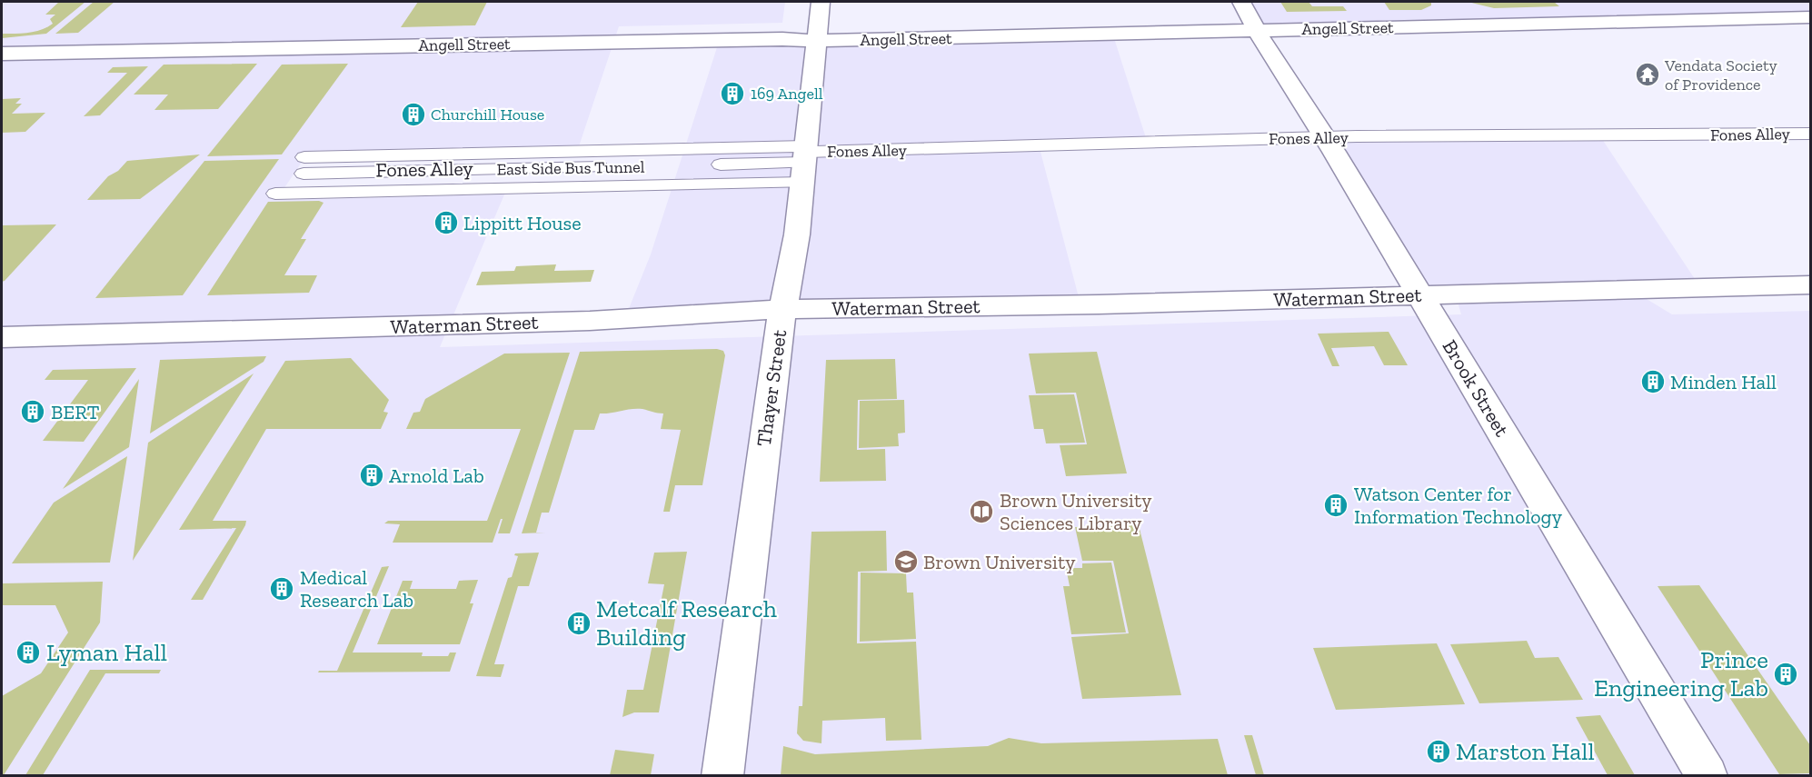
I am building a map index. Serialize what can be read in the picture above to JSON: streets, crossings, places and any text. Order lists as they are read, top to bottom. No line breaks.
{"streets":{"main road":["Angell Street","Waterman Street","Thayer Street","Brook Street"],"lane":["Fones Alley","East Side Bus Tunnel"]},"crossings":[["Angell Street","Thayer Street"],["Angell Street","Brook Street"],["Fones Alley","East Side Bus Tunnel"],["Fones Alley","Thayer Street"],["Fones Alley","Brook Street"],["East Side Bus Tunnel","Thayer Street"],["Waterman Street","Thayer Street"],["Waterman Street","Brook Street"]],"places":{"temple":["Vendata Society of Providence"],"building":["169 Angell","Churchill House","Lippitt House","Minden Hall","BERT","Arnold Lab","Watson Center for Information Technology","Medical Research Lab","Metcalf Research Building","Lyman Hall","Prince Engineering Lab","Marston Hall"],"library":["Brown University Sciences Library"],"school or university":["Brown University"]}}
